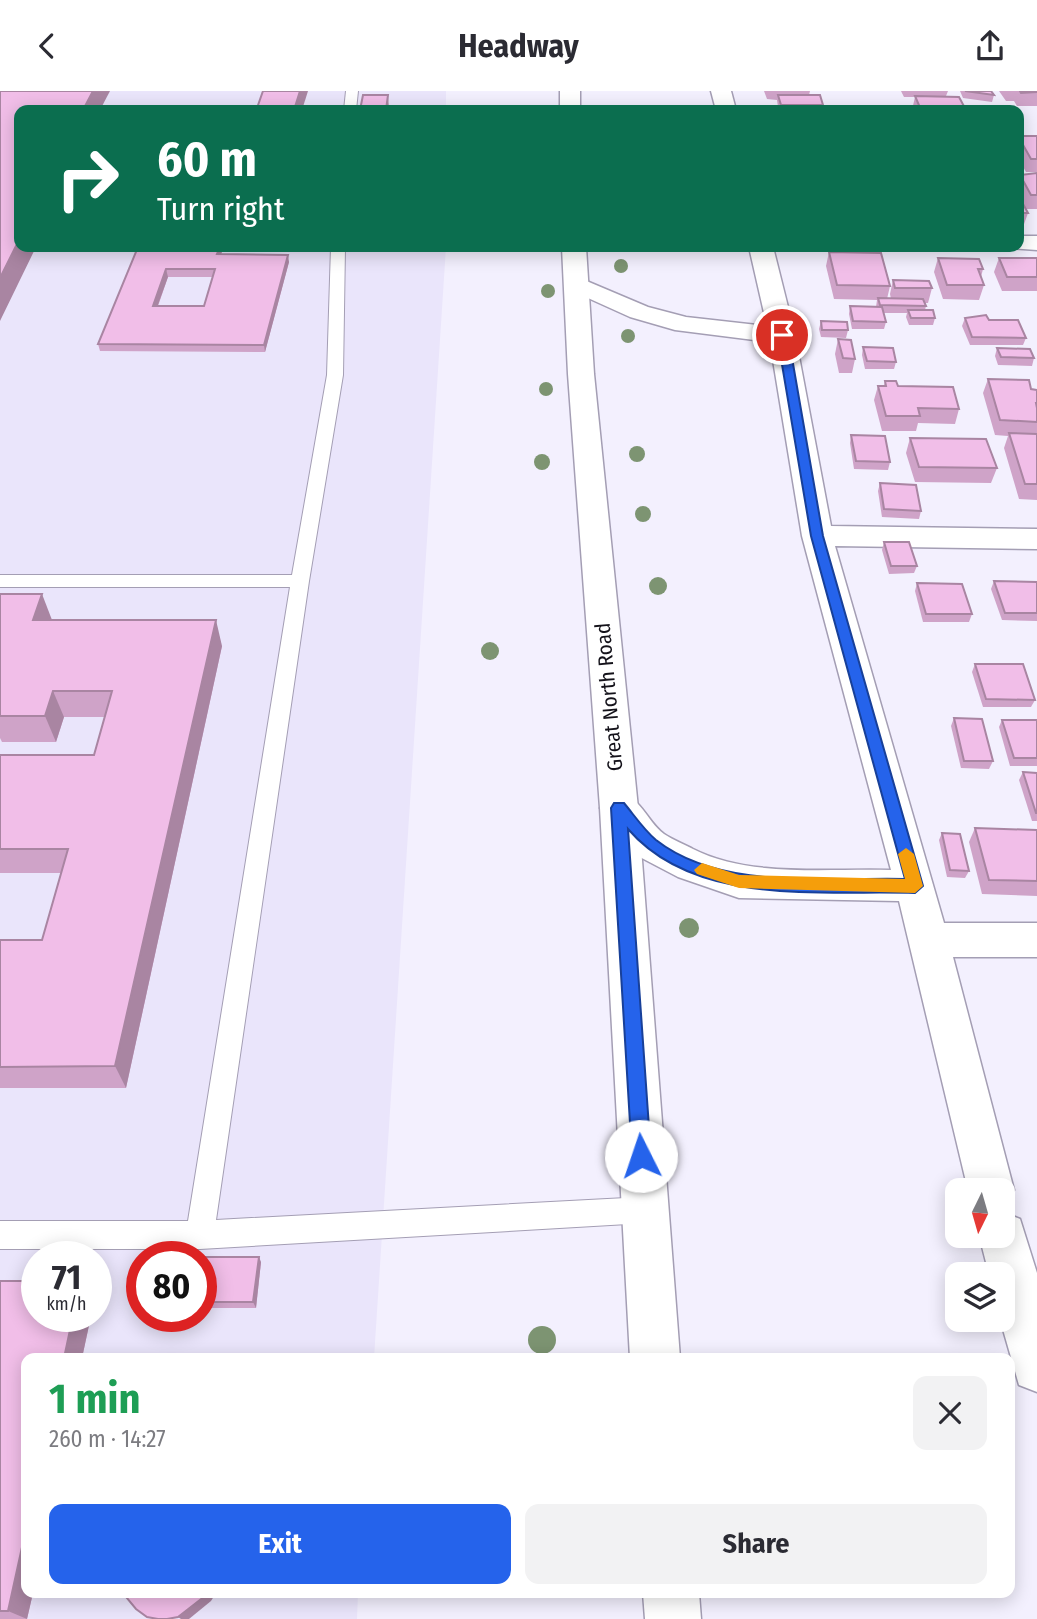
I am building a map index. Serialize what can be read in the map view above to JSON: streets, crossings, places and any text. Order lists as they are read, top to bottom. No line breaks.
{"streets":{"main road":["Great North Road"]},"north":"bottom","page":{"header":"Headway","turn":["60 m","Turn right"],"speed":"71 km/h","limit":"80","heading":["1 min","260 m · 14:27"],"buttons":["Exit","Share"]}}
